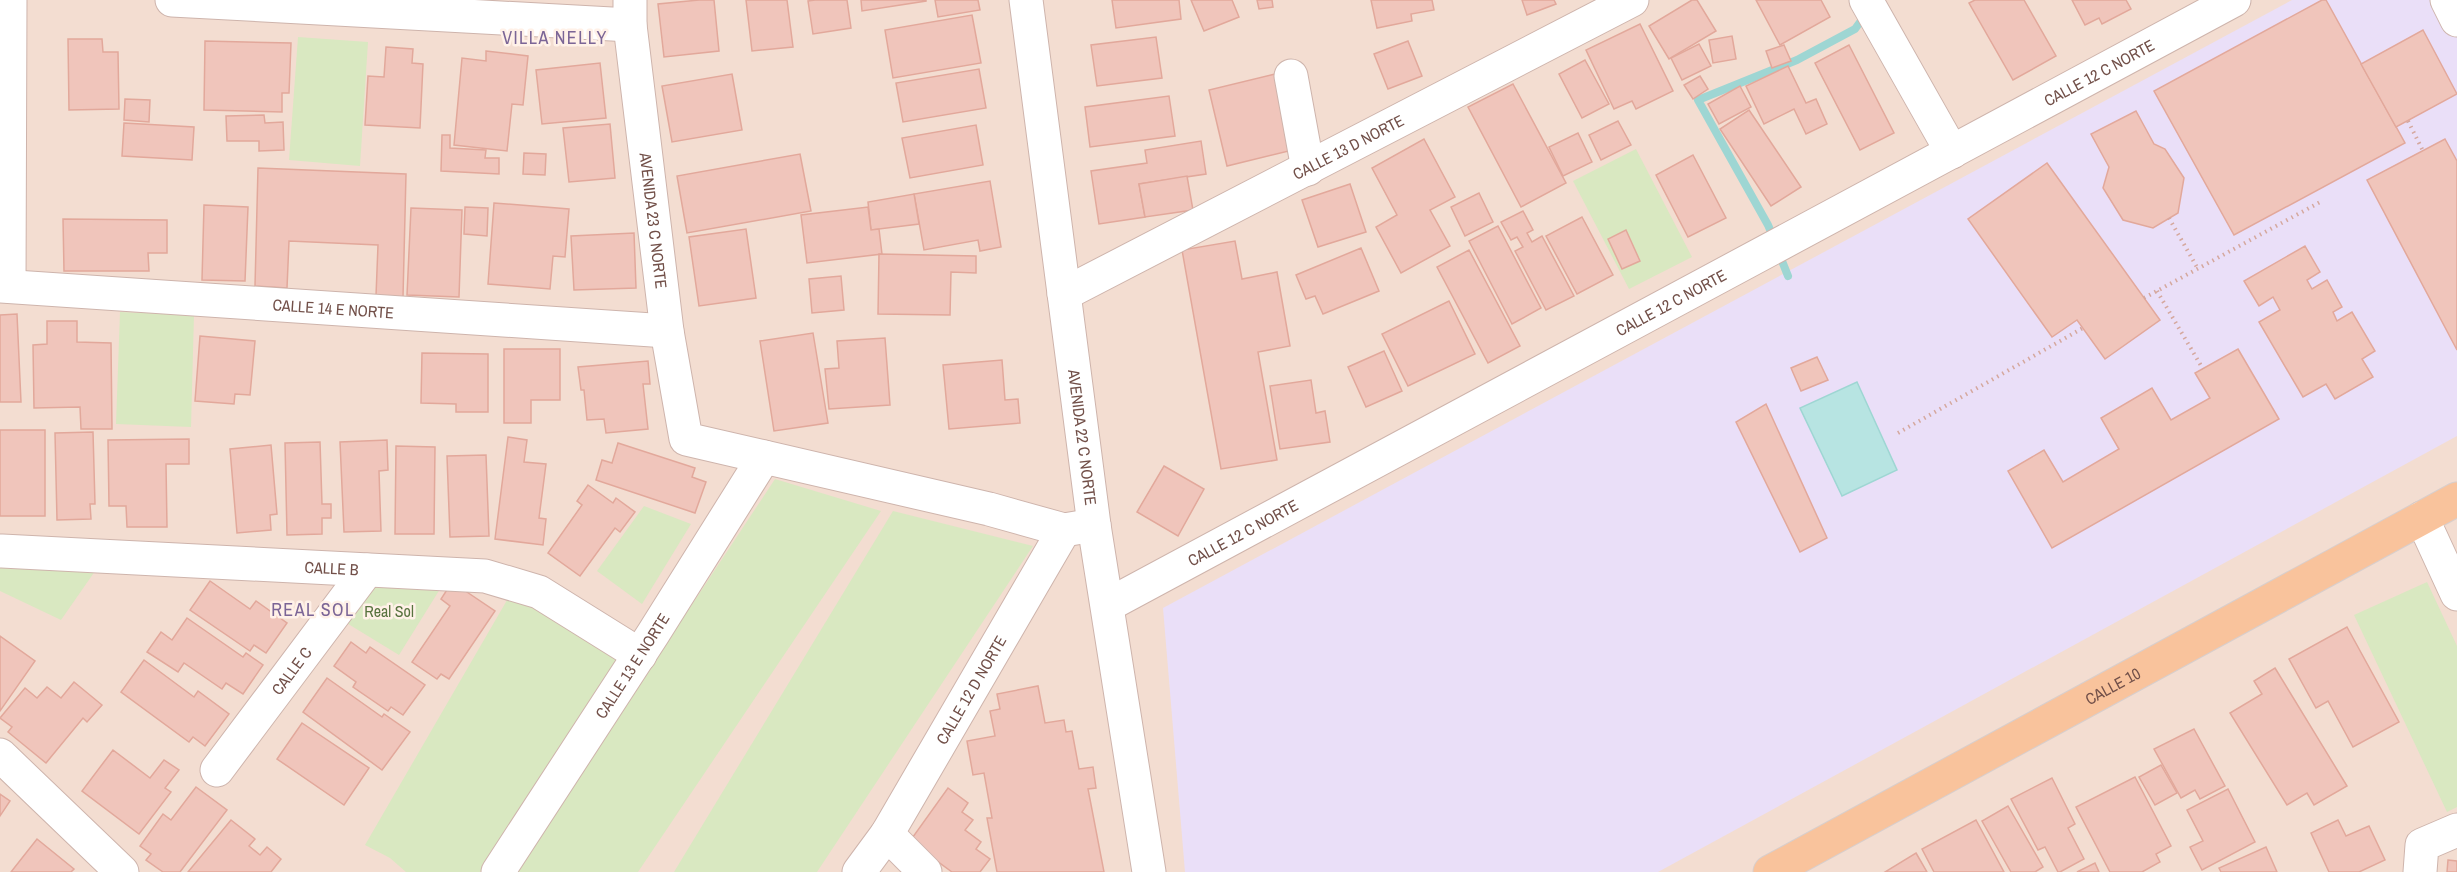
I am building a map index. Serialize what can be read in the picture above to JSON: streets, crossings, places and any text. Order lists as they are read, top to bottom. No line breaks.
{"streets":{"main road":["CALLE 10"],"street":["CALLE 12 C NORTE","CALLE 13 D NORTE","AVENIDA 23 C NORTE","CALLE 14 E NORTE","AVENIDA 22 C NORTE","CALLE B","CALLE 13 E NORTE","CALLE C","CALLE 12 D NORTE"]},"crossings":[["CALLE 12 C NORTE","AVENIDA 22 C NORTE"],["CALLE 13 D NORTE","AVENIDA 22 C NORTE"],["AVENIDA 23 C NORTE","CALLE 14 E NORTE"],["AVENIDA 23 C NORTE","CALLE 13 E NORTE"],["AVENIDA 22 C NORTE","CALLE 12 D NORTE"],["CALLE B","CALLE 13 E NORTE"],["CALLE B","CALLE C"]],"districts":["VILLA NELLY","REAL SOL"],"parks":["Real Sol"]}
